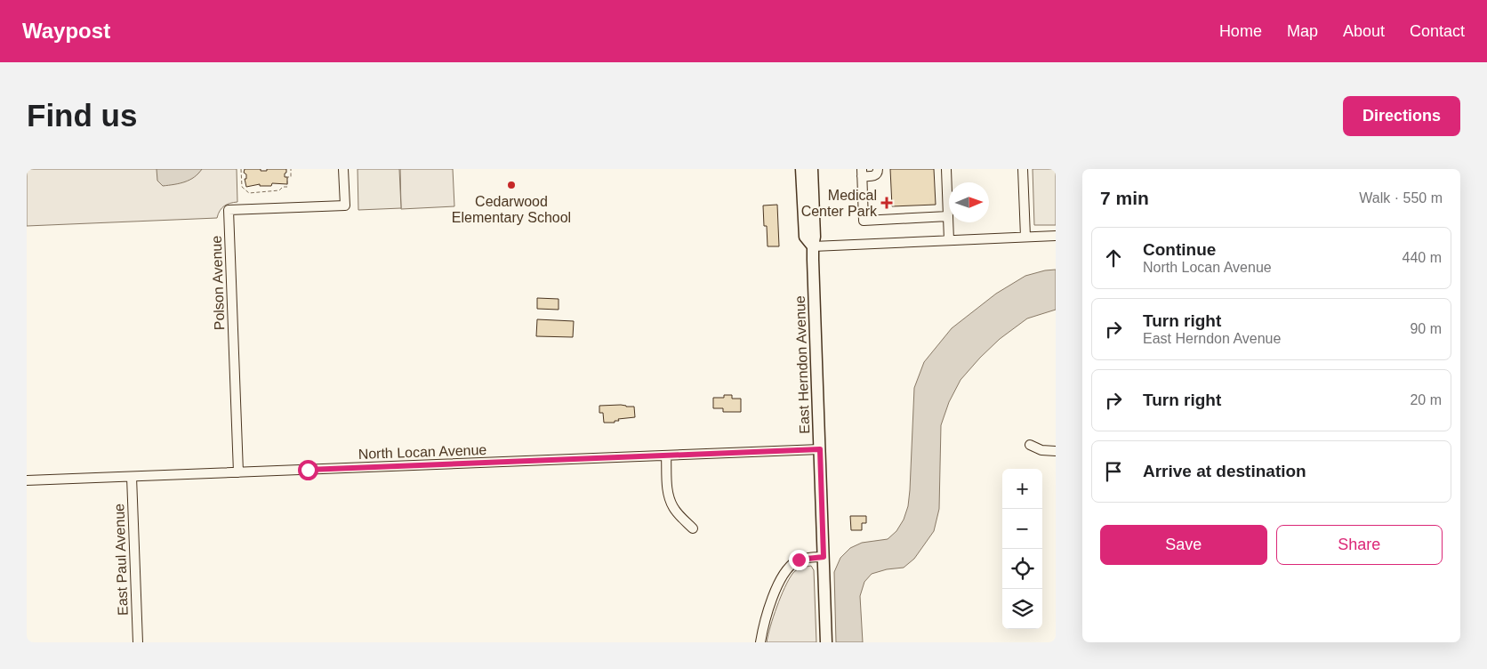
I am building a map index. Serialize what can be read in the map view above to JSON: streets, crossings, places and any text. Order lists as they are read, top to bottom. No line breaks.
{"streets":{"main road":["East Herndon Avenue"],"street":["Polson Avenue","North Locan Avenue","East Paul Avenue"]},"crossings":[["Polson Avenue","North Locan Avenue"],["East Herndon Avenue","North Locan Avenue"],["North Locan Avenue","East Paul Avenue"]],"places":{"other":["Cedarwood Elementary School"],"health":["Medical Center Park"]},"north":"right","page":{"header":"Waypost","nav":["Home","Map","About","Contact"],"buttons":["Directions",["Save","Share"]],"title":"Find us","heading":["7 min","Walk · 550 m"],"list":[["Continue","North Locan Avenue","440 m"],["Turn right","East Herndon Avenue","90 m"],["Turn right","20 m"],"Arrive at destination"],"map_buttons":["+","−"]}}
